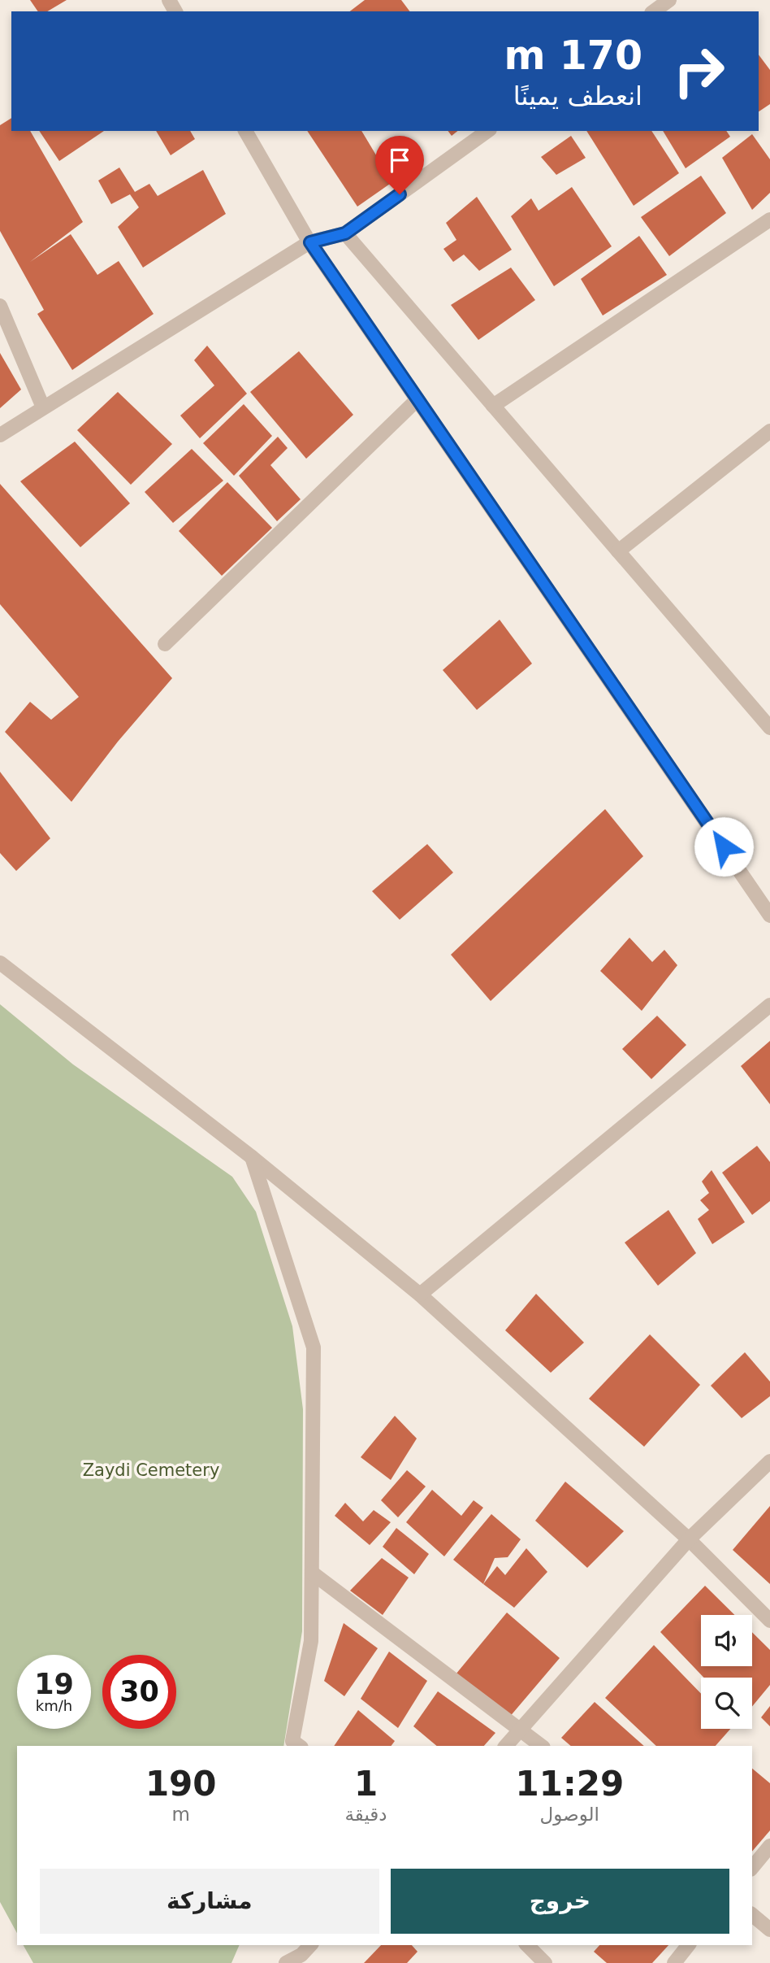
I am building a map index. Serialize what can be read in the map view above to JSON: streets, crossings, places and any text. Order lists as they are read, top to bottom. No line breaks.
{"parks":["Zaydi Cemetery"],"page":{"turn":["170 m","انعطف يمينًا"],"speed":"19 km/h","limit":"30","eta":["11:29","الوصول","1","دقيقة","190","m"],"buttons":["خروج","مشاركة"]}}
